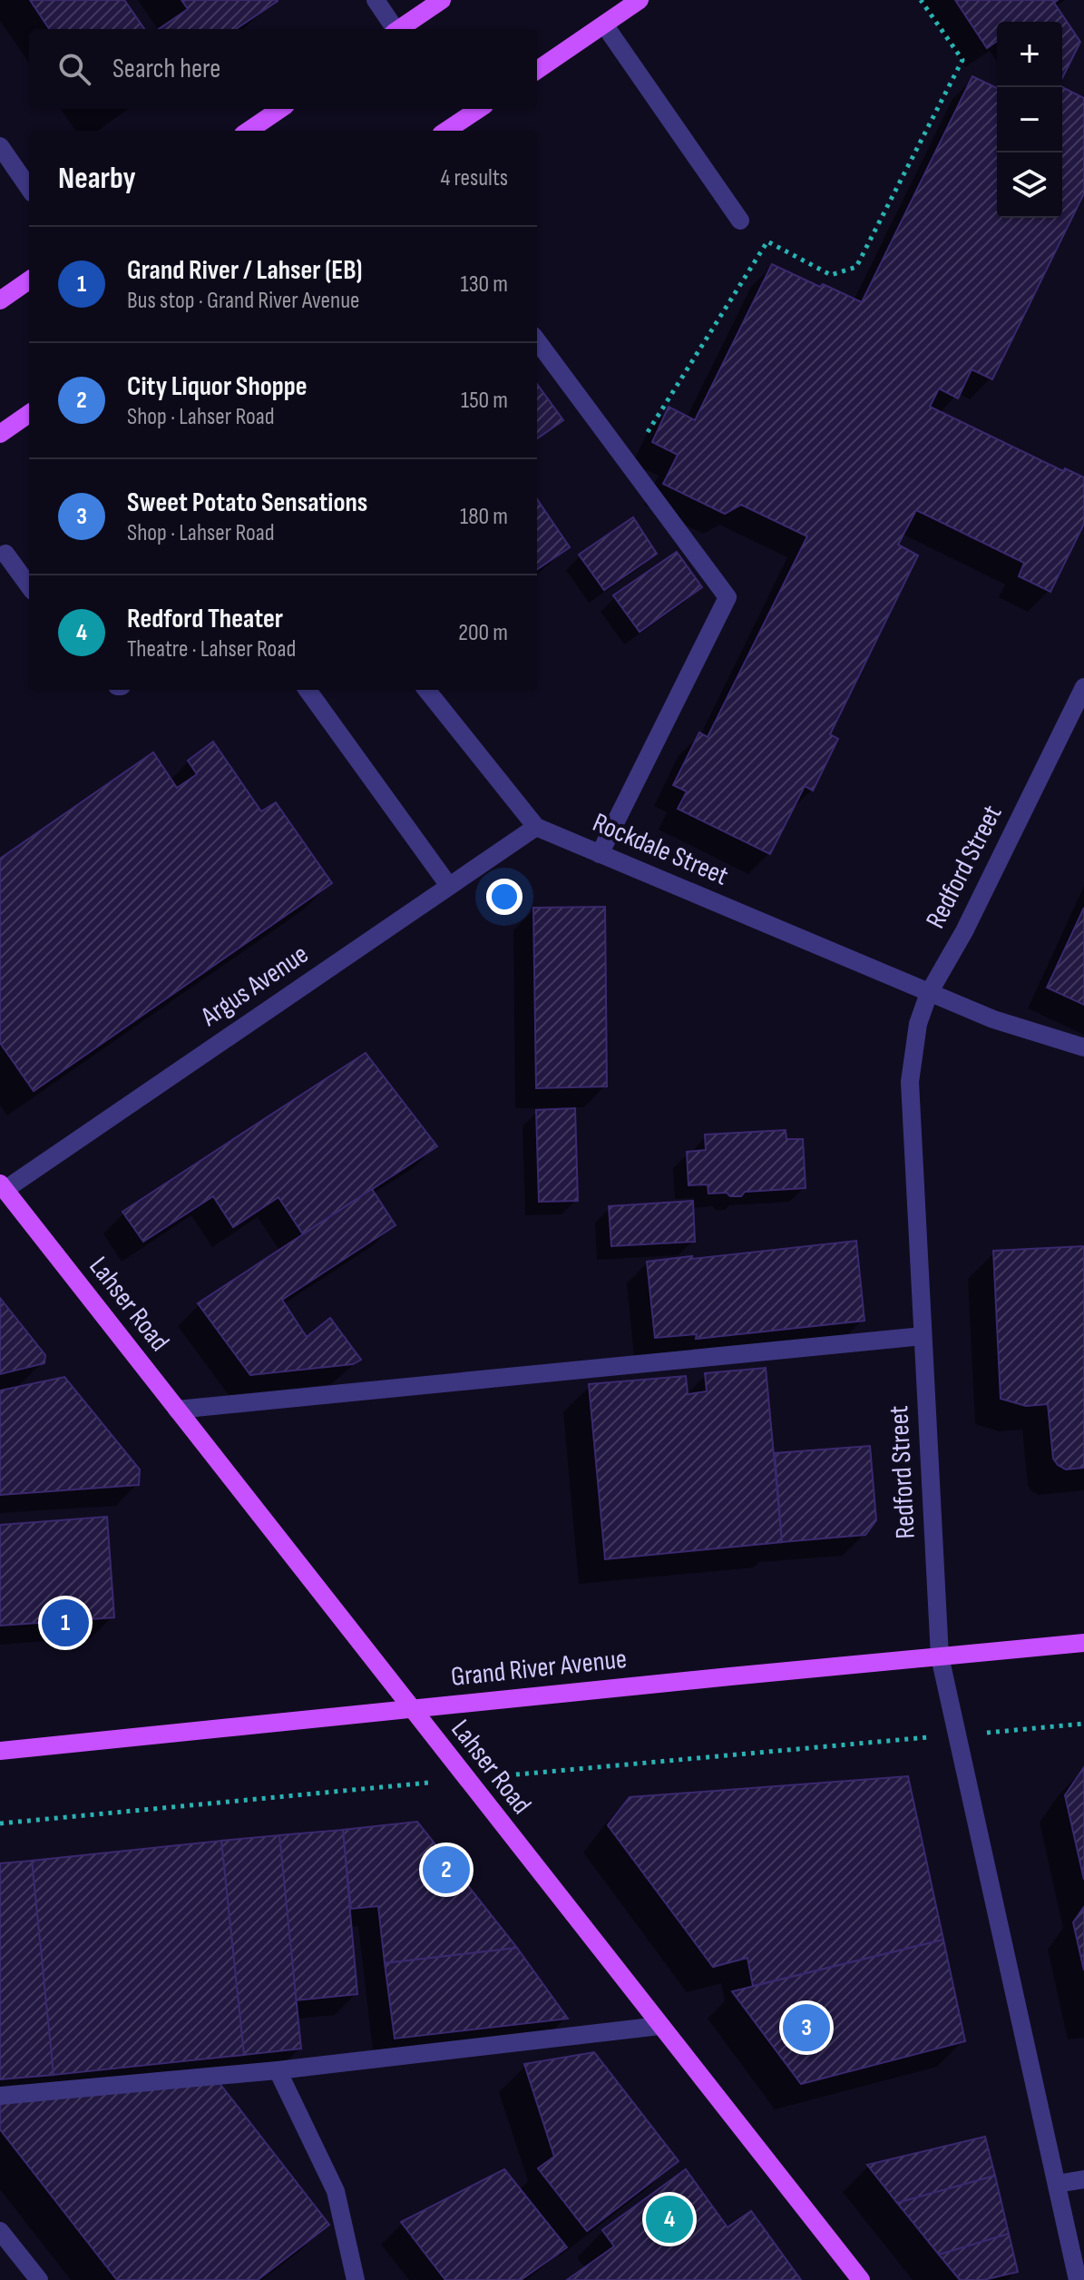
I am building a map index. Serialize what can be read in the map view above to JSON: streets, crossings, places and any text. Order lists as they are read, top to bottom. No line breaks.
{"streets":{"main road":["Lahser Road","Grand River Avenue"],"street":["Rockdale Street","Redford Street","Argus Avenue"]},"crossings":[["Rockdale Street","Redford Street"],["Rockdale Street","Argus Avenue"],["Redford Street","Grand River Avenue"],["Argus Avenue","Lahser Road"],["Lahser Road","Grand River Avenue"]],"page":{"map_buttons":["+","−"],"search":"Search here","heading":["Nearby","4 results"],"list":[{"mark":"1","name":"Grand River / Lahser (EB)","note":"Bus stop · Grand River Avenue","value":"130 m"},{"mark":"2","name":"City Liquor Shoppe","note":"Shop · Lahser Road","value":"150 m"},{"mark":"3","name":"Sweet Potato Sensations","note":"Shop · Lahser Road","value":"180 m"},{"mark":"4","name":"Redford Theater","note":"Theatre · Lahser Road","value":"200 m"}],"pins":["1","2","3","4"]}}
